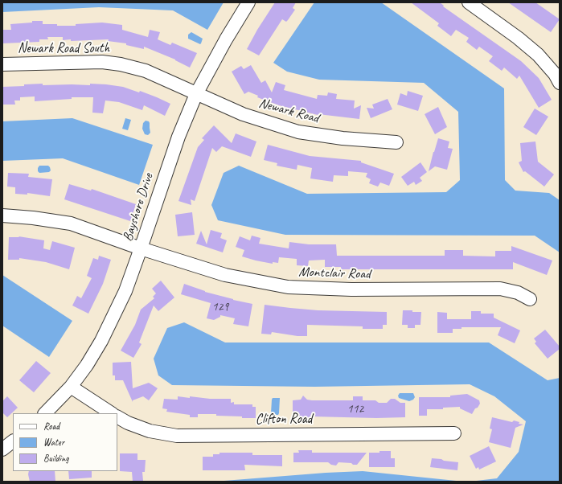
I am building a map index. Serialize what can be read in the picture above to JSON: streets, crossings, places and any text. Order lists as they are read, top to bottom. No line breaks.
{"streets":{"street":["Newark Road South","Newark Road","Bayshore Drive","Montclair Road","Clifton Road"]},"crossings":[["Newark Road South","Newark Road"],["Newark Road South","Bayshore Drive"],["Newark Road","Bayshore Drive"],["Bayshore Drive","Montclair Road"]],"house_numbers":["129","112"],"legend":["Road","Water","Building"]}
